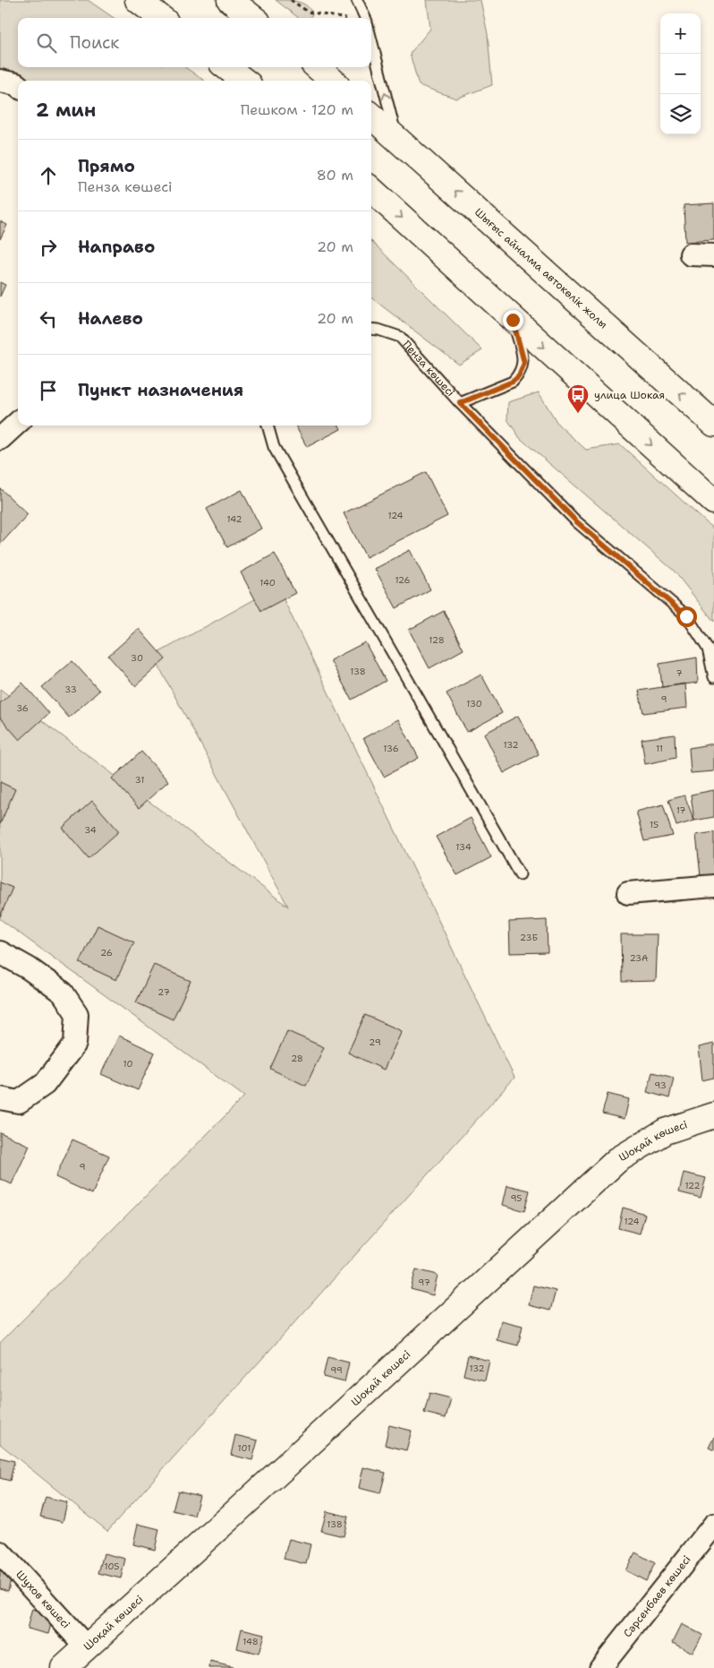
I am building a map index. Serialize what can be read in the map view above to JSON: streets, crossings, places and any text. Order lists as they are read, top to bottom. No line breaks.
{"streets":{"main road":["Шығыс айналма автокөлік жолы","Шоқай көшесі"],"street":["Сәрсенбаев көшесі","Шухов көшесі"],"lane":["Пенза көшесі"]},"crossings":[["Шоқай көшесі","Шухов көшесі"]],"places":{"bus stop":["улица Шокая"]},"house_numbers":["124","142","126","140","128","30","138","7","33","9","130","36","132","136","11","31","17","15","34","134","23Б","26","23А","27","29","28","10","93","9","122","95","124","97","132","99","101","138","105","148"],"page":{"map_buttons":["+","−"],"search":"Поиск","heading":["2 мин","Пешком · 120 m"],"list":[["Прямо","Пенза көшесі","80 m"],["Направо","20 m"],["Налево","20 m"],"Пункт назначения"]}}
